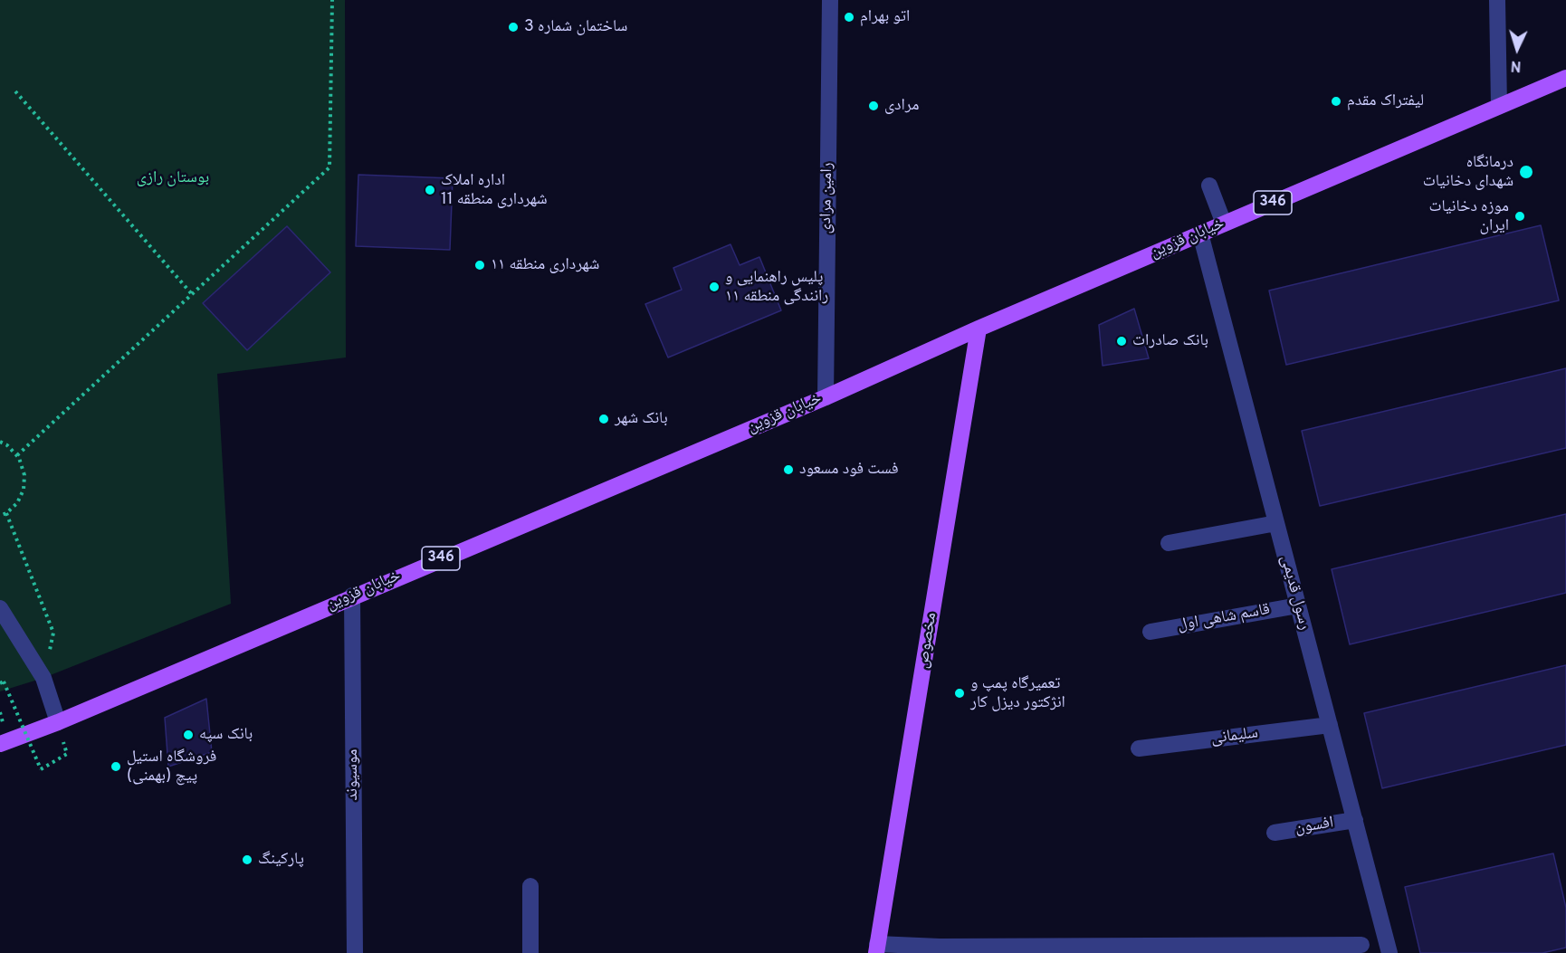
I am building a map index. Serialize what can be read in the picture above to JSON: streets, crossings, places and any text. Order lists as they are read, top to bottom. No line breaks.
{"streets":{"main road":["346","خیابان قزوین","مخصوص"],"street":["رامین مرادی","رسول قدیمی","قاسم شاهی اول","سلیمانی","موسیوند","افسون"]},"crossings":[["رامین مرادی","خیابان قزوین"],["خیابان قزوین","رسول قدیمی"],["خیابان قزوین","مخصوص"],["خیابان قزوین","موسیوند"],["رسول قدیمی","قاسم شاهی اول"],["رسول قدیمی","سلیمانی"],["رسول قدیمی","افسون"]],"parks":["بوستان رازی"],"places":["اتو بهرام","ساختمان شماره 3","لیفتراک مقدم","مرادی","درمانگاه شهدای دخانیات","اداره املاک شهرداری منطقه 11","موزه دخانیات ایران","شهرداری منطقه ۱۱","پلیس راهنمایی و رانندگی منطقه ۱۱","بانک صادرات","بانک شهر","فست فود مسعود","تعمیرگاه پمپ و انژکتور دیزل کار","بانک سپه","فروشگاه استیل پیچ (بهمنی)","پارکینگ"],"north":"bottom"}
